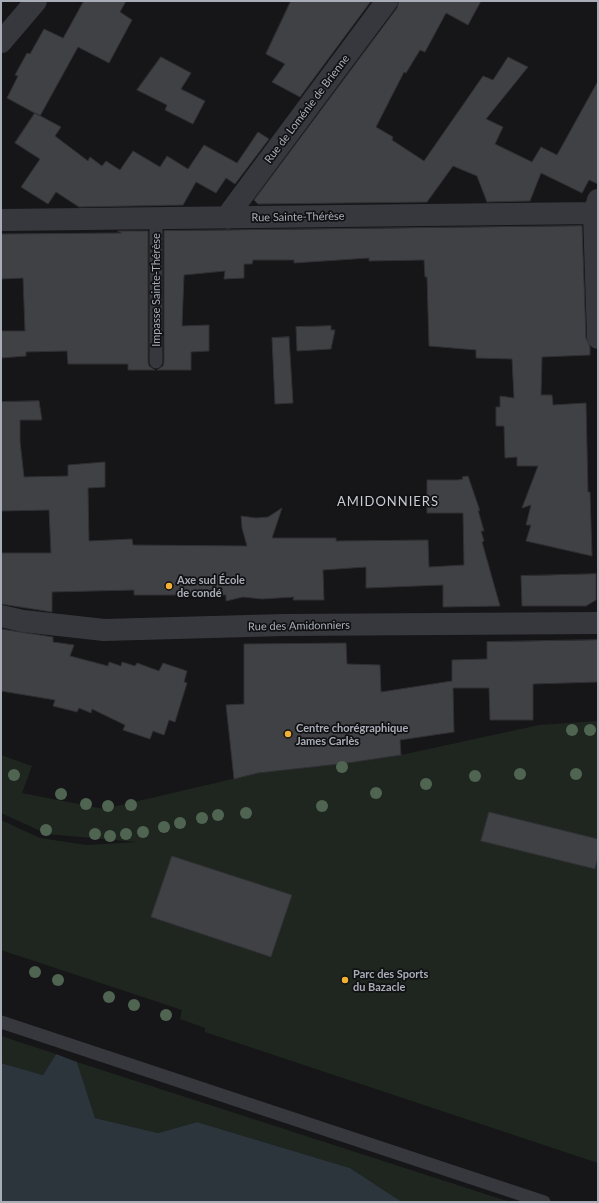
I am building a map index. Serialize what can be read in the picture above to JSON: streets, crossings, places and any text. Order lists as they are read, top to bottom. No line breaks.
{"streets":{"street":["Rue de Loménie de Brienne","Rue Sainte-Thérèse","Rue des Amidonniers"],"lane":["Impasse Sainte-Thérèse"]},"crossings":[["Rue de Loménie de Brienne","Rue Sainte-Thérèse"],["Rue Sainte-Thérèse","Impasse Sainte-Thérèse"]],"districts":["AMIDONNIERS"],"places":["Axe sud École de condé","Centre chorégraphique James Carlès","Parc des Sports du Bazacle"]}
